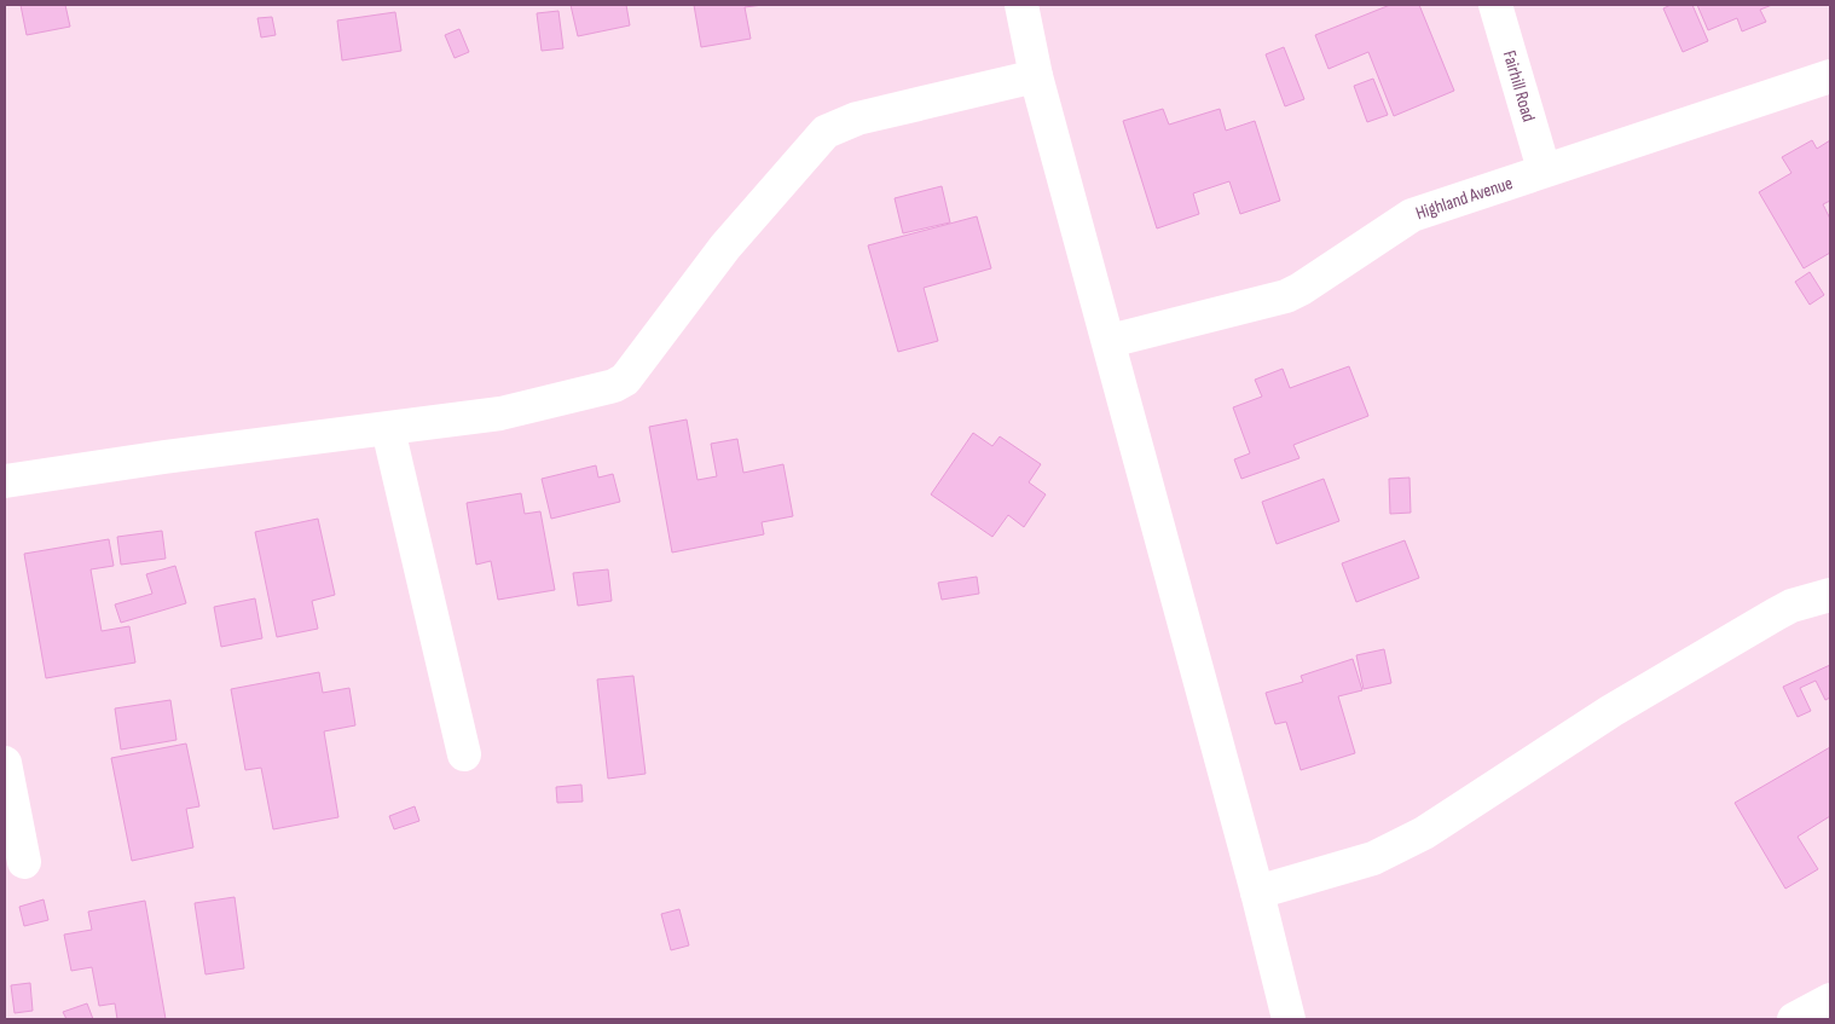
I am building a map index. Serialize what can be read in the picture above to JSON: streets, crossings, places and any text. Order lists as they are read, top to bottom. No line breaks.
{"streets":{"street":["Fairhill Road","Highland Avenue"]},"crossings":[["Fairhill Road","Highland Avenue"]]}
